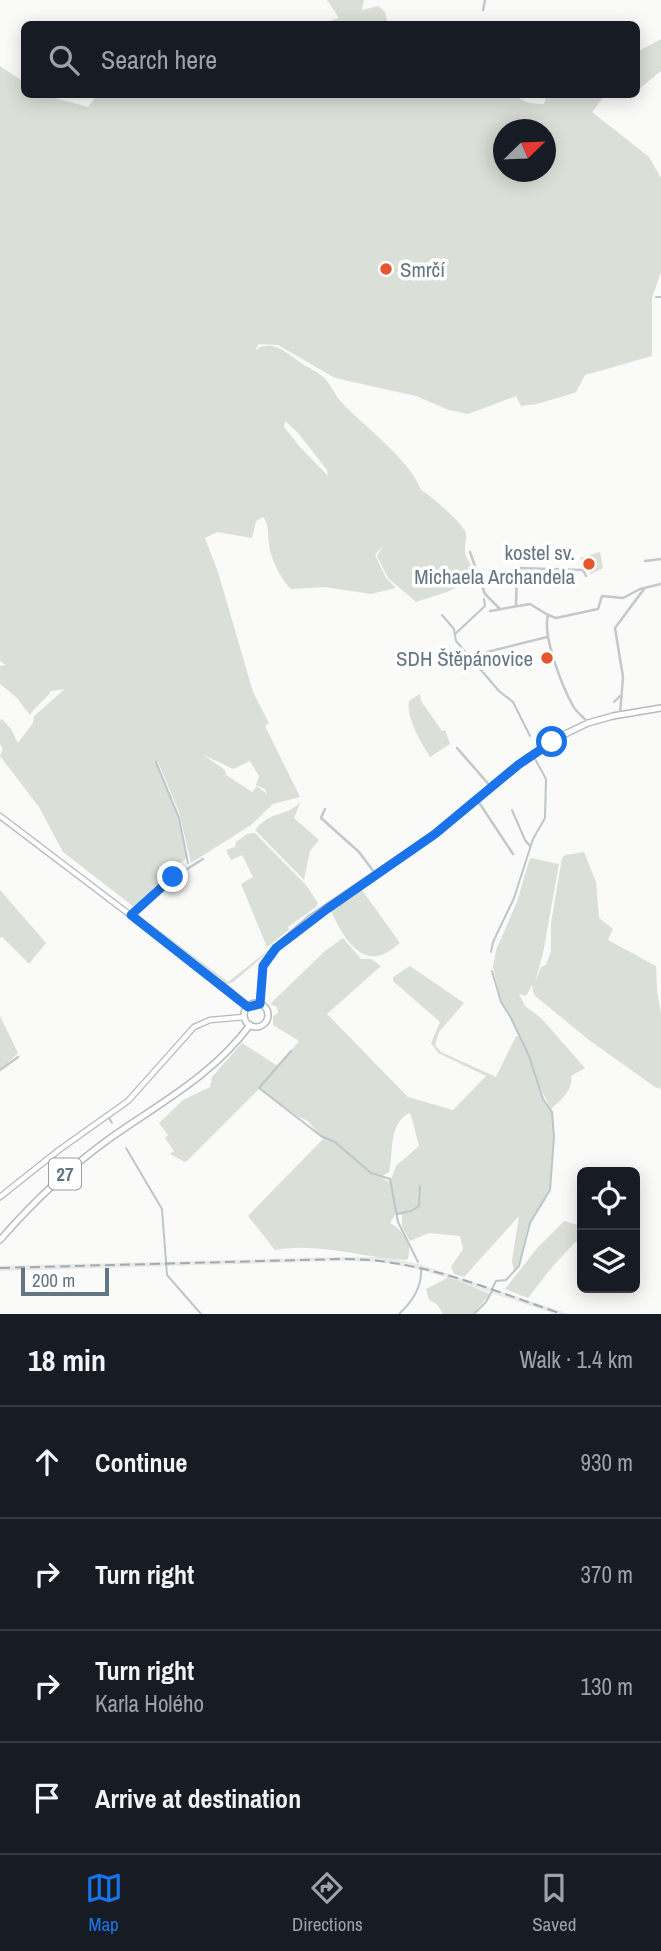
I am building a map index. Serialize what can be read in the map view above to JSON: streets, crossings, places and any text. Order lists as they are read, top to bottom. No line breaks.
{"streets":{"main road":["27"]},"places":["Smrčí","kostel sv. Michaela Archandela","SDH Štěpánovice"],"scale_bar":"200 m","north":"top right","page":{"search":"Search here","scale":"200 m","heading":["18 min","Walk · 1.4 km"],"list":[["Continue","930 m"],["Turn right","370 m"],["Turn right","Karla Holého","130 m"],"Arrive at destination"],"nav":["Map","Directions","Saved"]}}
